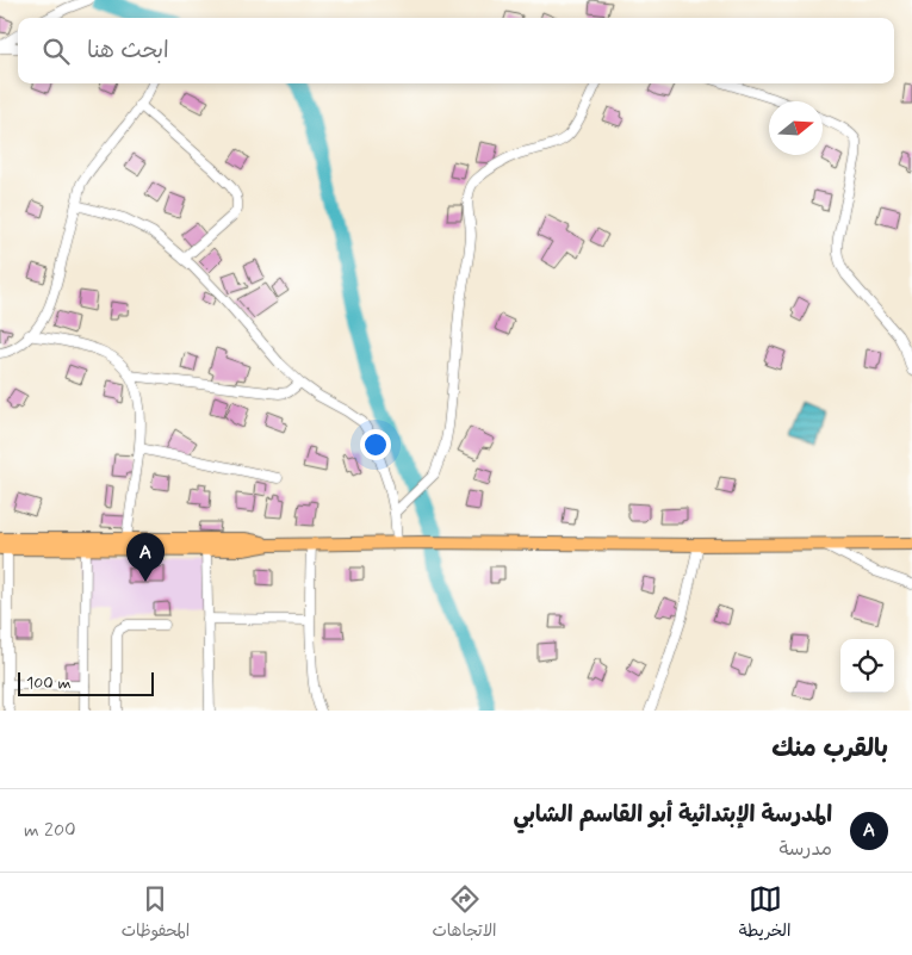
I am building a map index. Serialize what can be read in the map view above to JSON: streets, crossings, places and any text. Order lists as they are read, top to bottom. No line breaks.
{"scale_bar":"100 m","north":"right","page":{"search":"ابحث هنا","pins":"A","scale":"100 m","heading":"بالقرب منك","list":[{"mark":"A","name":"المدرسة الإبتدائية أبو القاسم الشابي","note":"مدرسة","value":"200 m"}],"nav":["الخريطة","الاتجاهات","المحفوظات"]}}
